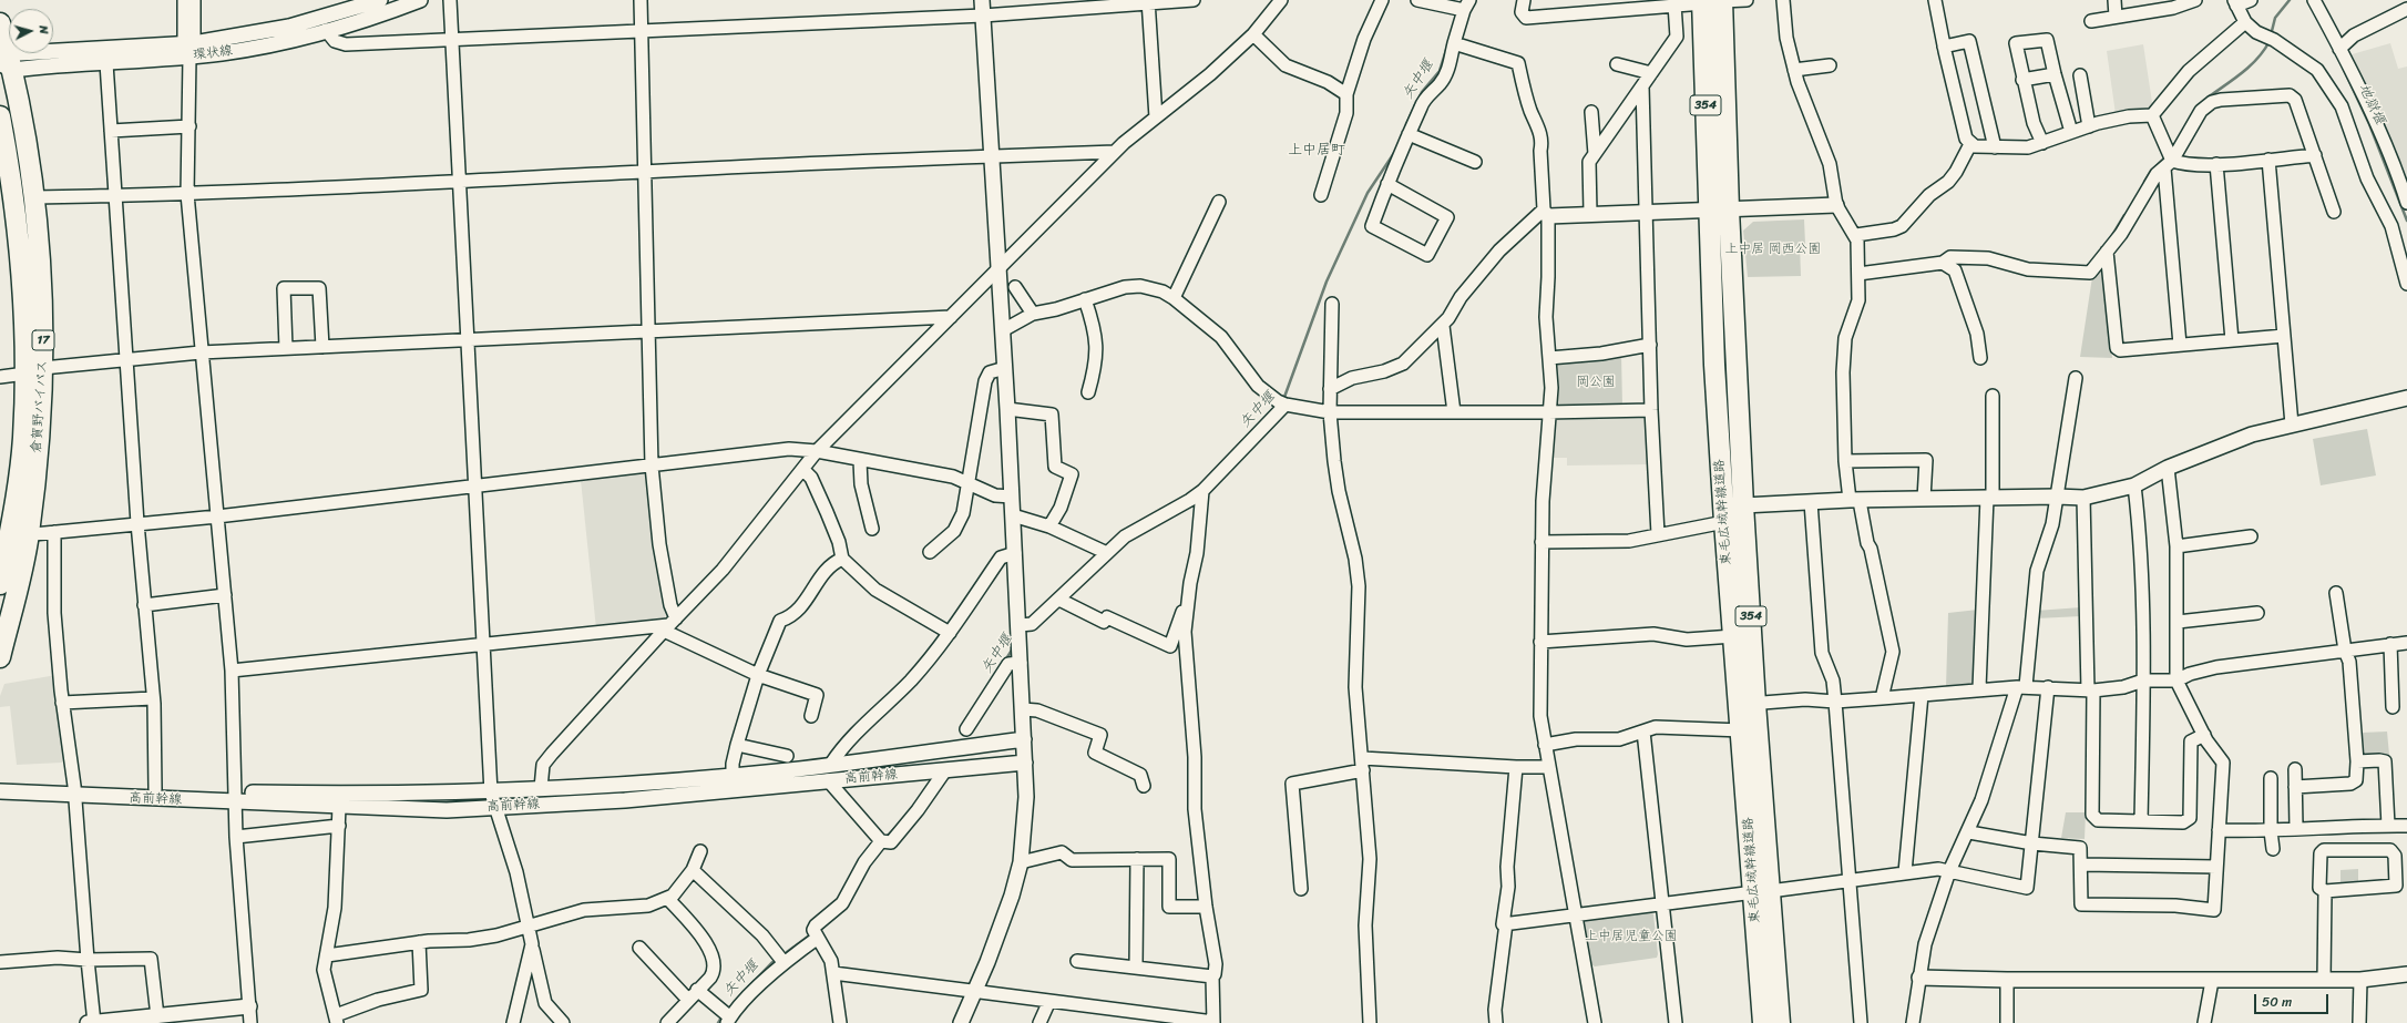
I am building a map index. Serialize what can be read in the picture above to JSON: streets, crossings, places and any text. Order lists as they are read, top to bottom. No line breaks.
{"streets":{"highway":["354","17","倉賀野バイパス","東毛広域幹線道路"],"street":["環状線","高前幹線"]},"crossings":[["環状線","倉賀野バイパス"]],"districts":["上中居町"],"water":["矢中堰","地獄堰"],"parks":["上中居 岡西公園","岡公園","上中居児童公園"],"scale_bar":"50 m","north":"right"}
